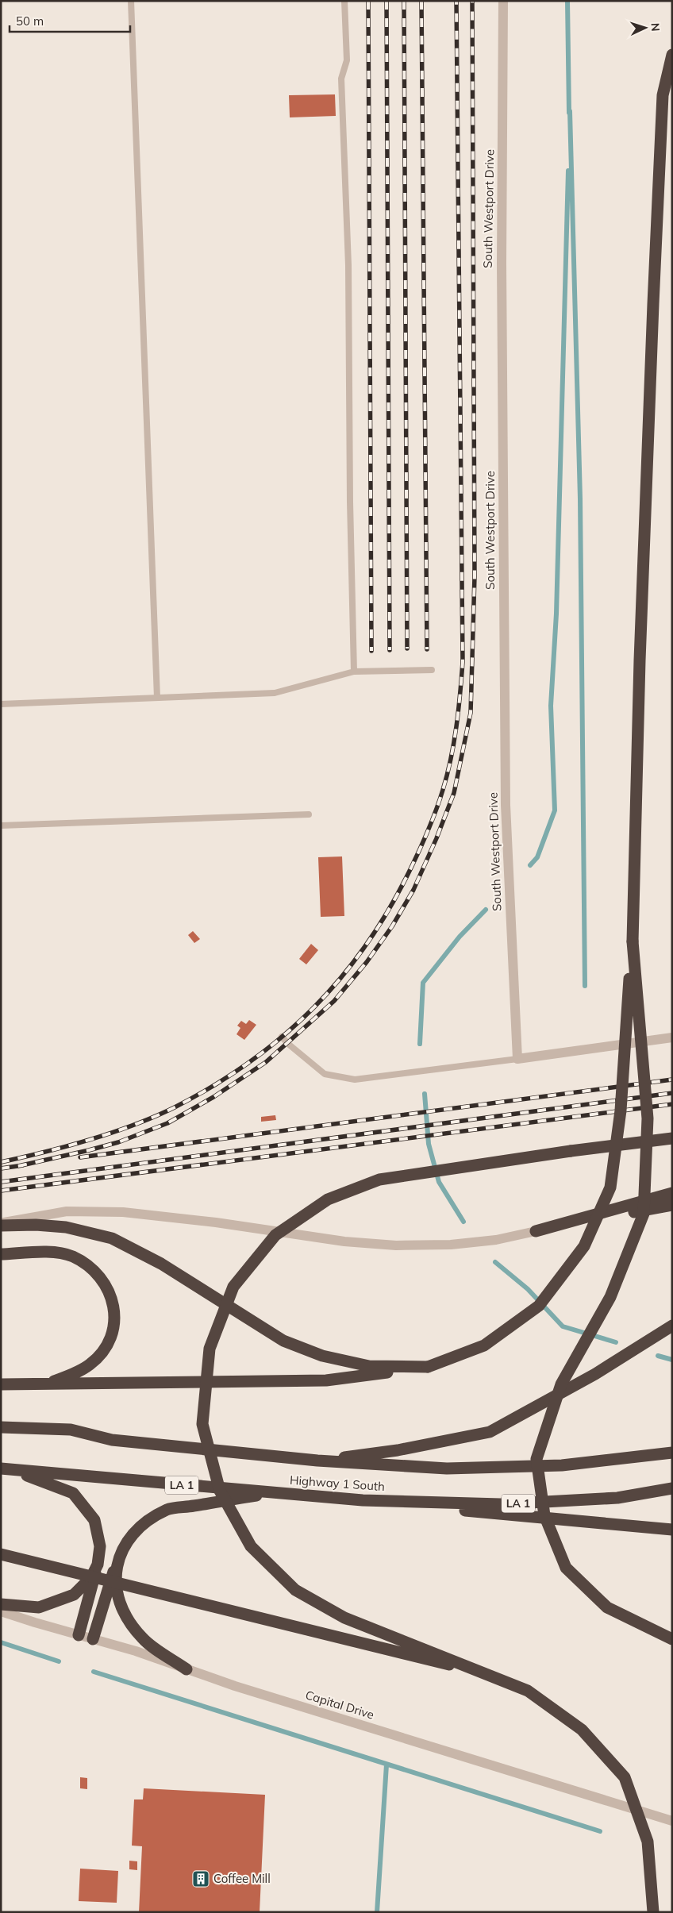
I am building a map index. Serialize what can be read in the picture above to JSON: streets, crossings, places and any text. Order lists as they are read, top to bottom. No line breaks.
{"streets":{"highway":["Highway 1 South","LA 1"],"street":["South Westport Drive","Capital Drive"]},"places":{"building":["Coffee Mill"]},"scale_bar":"50 m","north":"right"}
